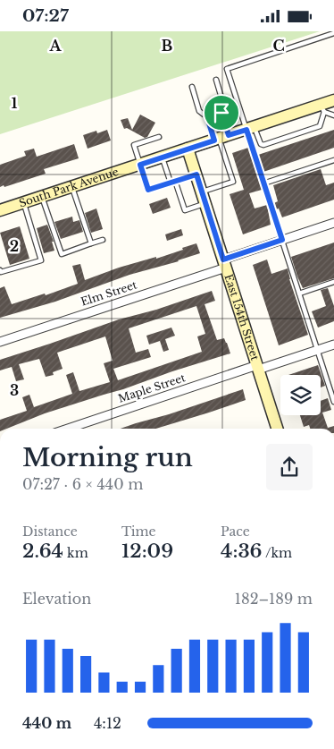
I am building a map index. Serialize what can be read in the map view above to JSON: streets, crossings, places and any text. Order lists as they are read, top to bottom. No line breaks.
{"streets":{"street":["South Park Avenue","Elm Street","East 154th Street","Maple Street"]},"crossings":[["South Park Avenue","East 154th Street"],["Elm Street","East 154th Street"],["East 154th Street","Maple Street"]],"page":{"status":"07:27","heading":["Morning run","07:27 · 6 × 440 m"],"stats":[["Distance","2.64 km"],["Time","12:09"],["Pace","4:36 /km"]],"chart":["Elevation","182–189 m"],"list":[{"name":"440 m","note":"4:12"}]},"grid":{"columns":["A","B","C"],"rows":["1","2","3"]}}
